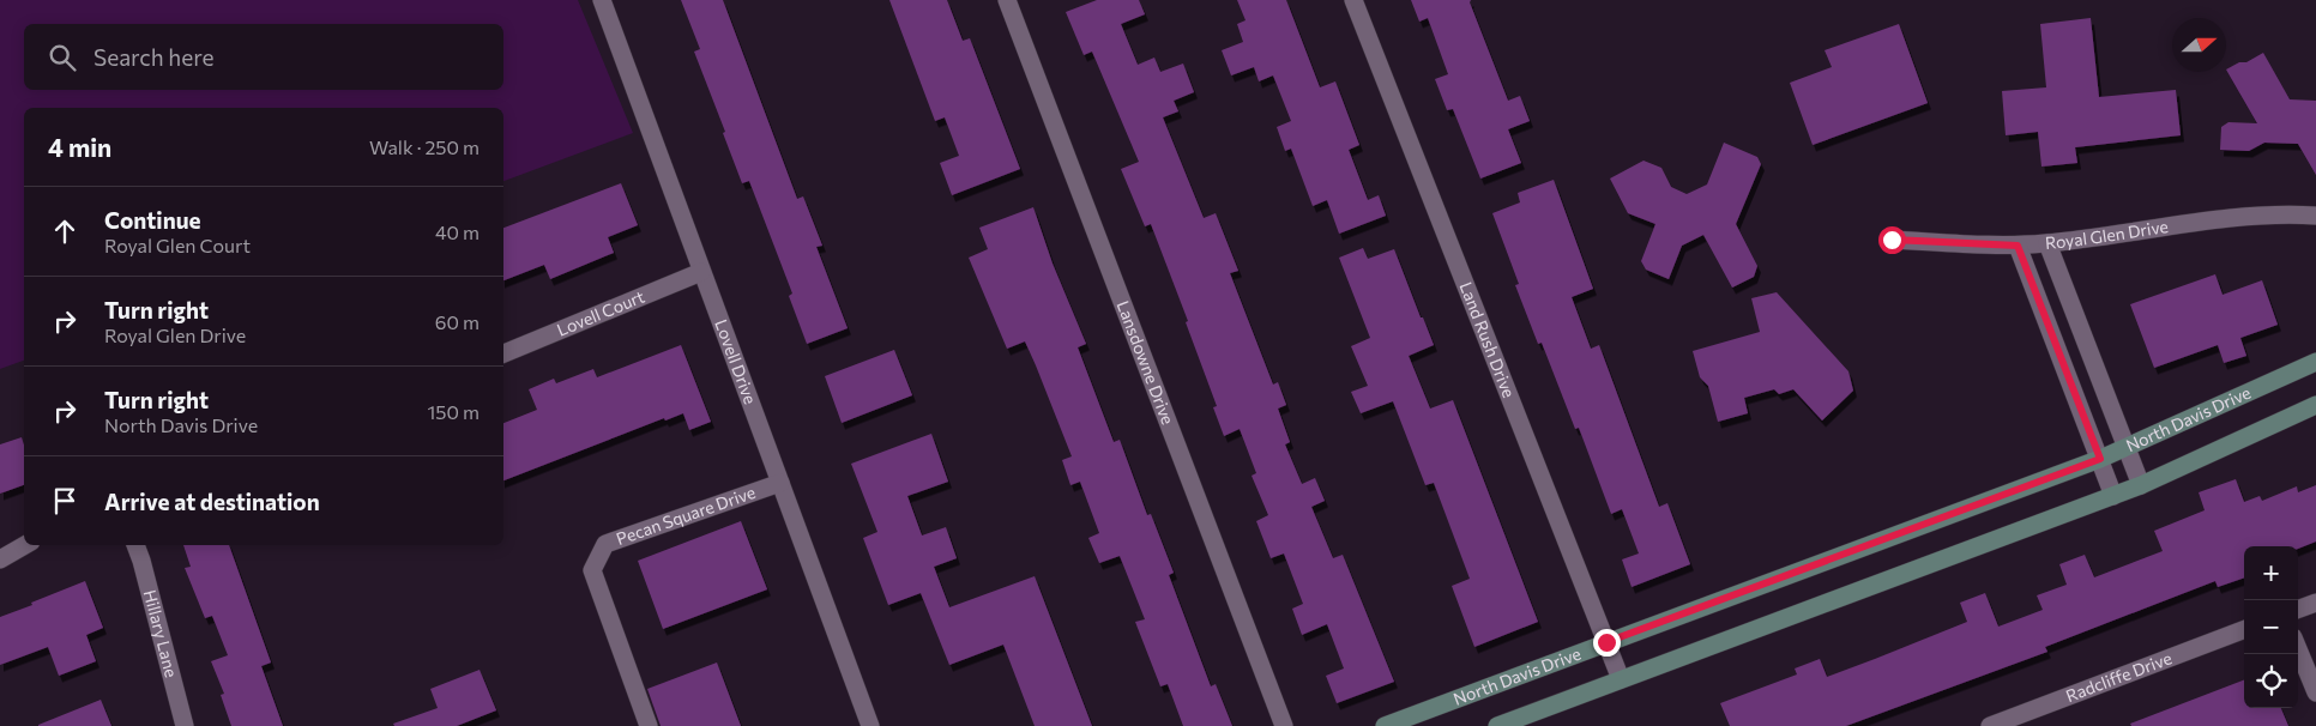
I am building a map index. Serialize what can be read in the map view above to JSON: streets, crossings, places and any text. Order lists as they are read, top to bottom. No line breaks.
{"streets":{"street":["Royal Glen Drive","Lovell Court","Land Rush Drive","Lovell Drive","Lansdowne Drive","North Davis Drive","Pecan Square Drive","Hillary Lane","Radcliffe Drive"]},"crossings":[["Royal Glen Drive","North Davis Drive"],["Lovell Court","Lovell Drive"],["Land Rush Drive","North Davis Drive"],["Lovell Drive","Pecan Square Drive"]],"north":"right","page":{"search":"Search here","heading":["4 min","Walk · 250 m"],"list":[["Continue","Royal Glen Court","40 m"],["Turn right","Royal Glen Drive","60 m"],["Turn right","North Davis Drive","150 m"],"Arrive at destination"],"map_buttons":["+","−"]}}
